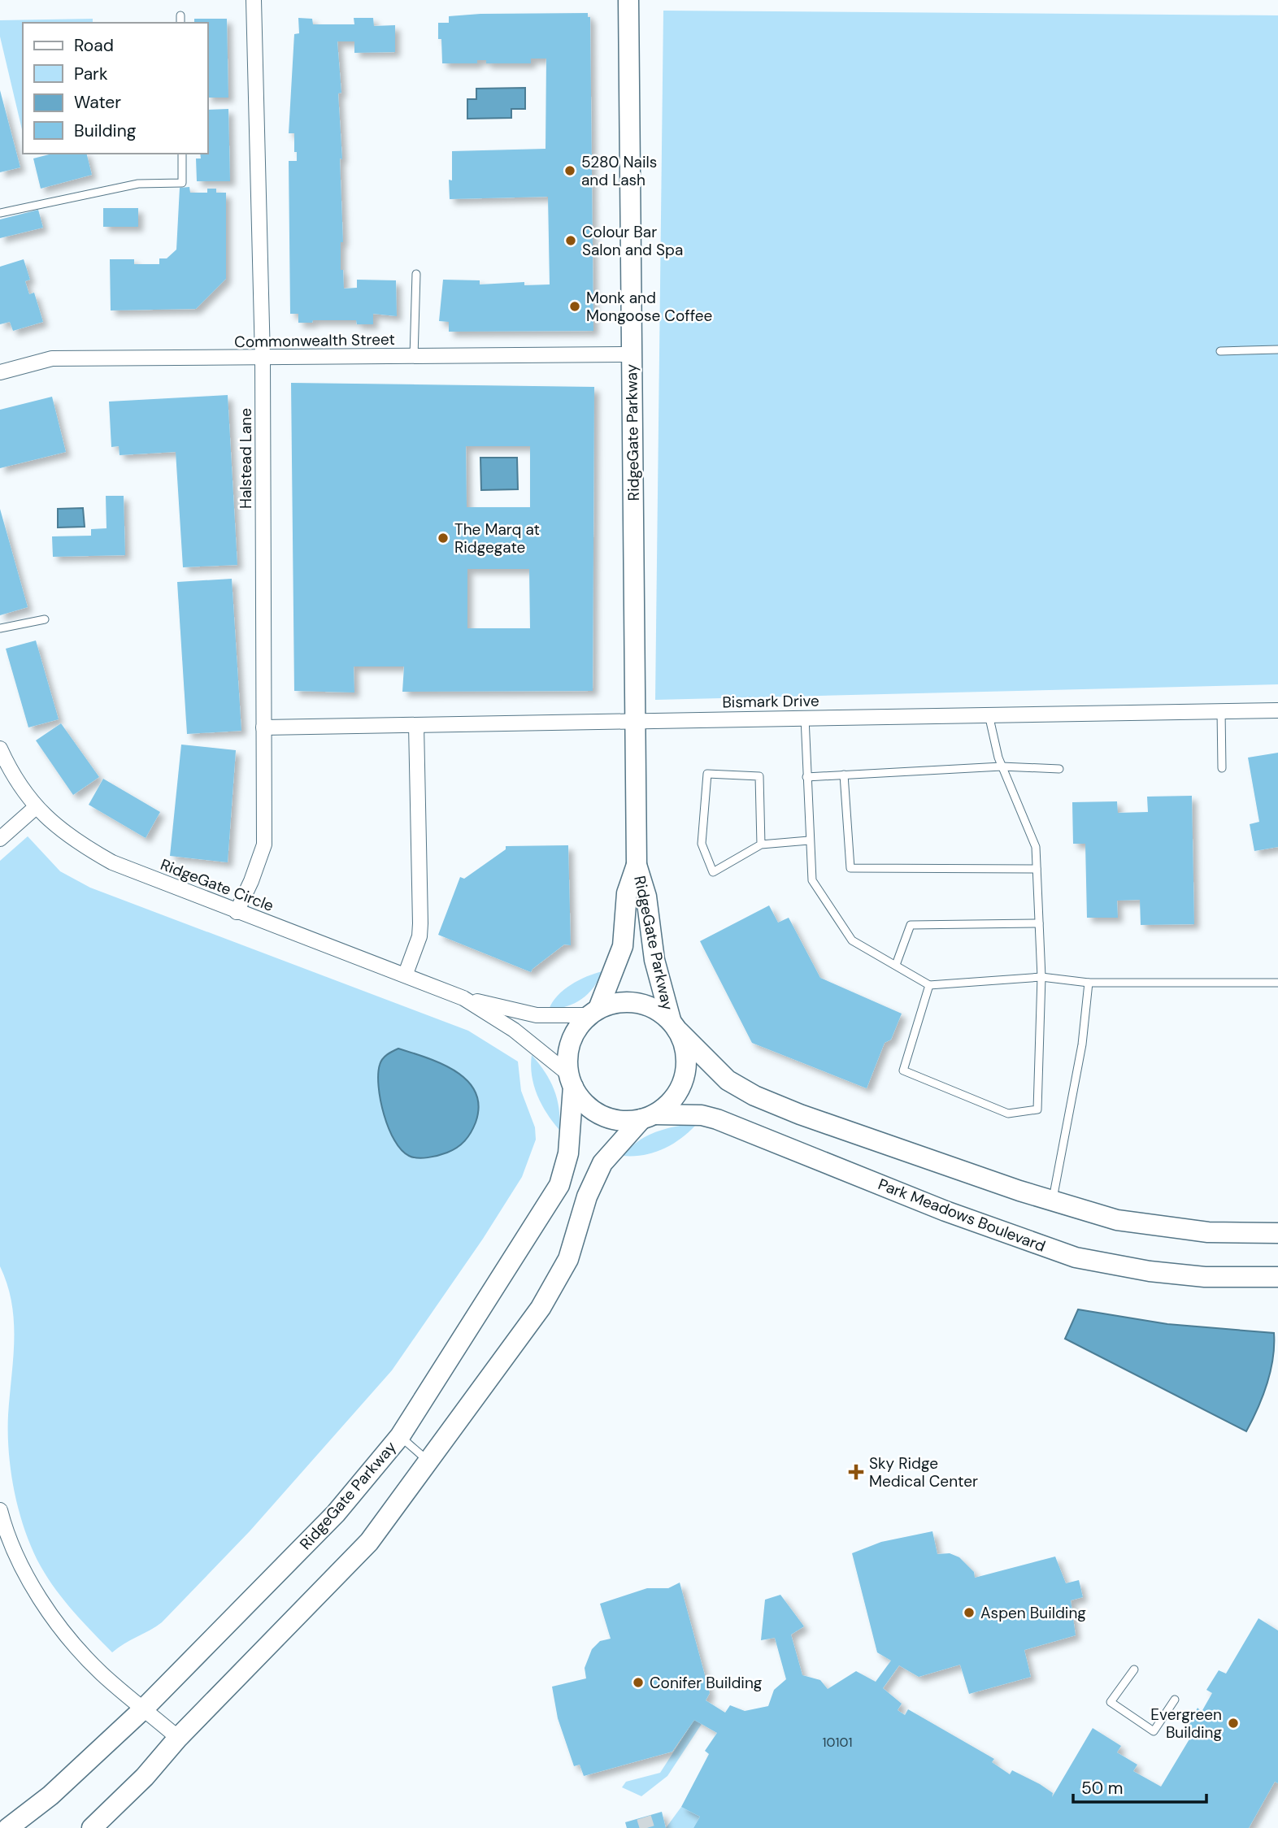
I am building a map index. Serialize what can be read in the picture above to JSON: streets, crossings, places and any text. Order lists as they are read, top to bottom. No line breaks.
{"streets":{"main road":["RidgeGate Parkway","Park Meadows Boulevard"],"street":["Commonwealth Street","Halstead Lane","Bismark Drive","RidgeGate Circle"]},"crossings":[["Commonwealth Street","RidgeGate Parkway"],["Commonwealth Street","Halstead Lane"],["RidgeGate Parkway","Bismark Drive"],["RidgeGate Parkway","RidgeGate Circle"],["RidgeGate Parkway","Park Meadows Boulevard"],["Halstead Lane","Bismark Drive"],["Halstead Lane","RidgeGate Circle"],["RidgeGate Circle","Park Meadows Boulevard"]],"places":{"other":["5280 Nails and Lash","Colour Bar Salon and Spa","Monk and Mongoose Coffee","The Marq at Ridgegate","Aspen Building","Conifer Building","Evergreen Building"],"health":["Sky Ridge Medical Center"]},"house_numbers":["10101"],"legend":["Road","Park","Water","Building"],"scale_bar":"50 m"}
